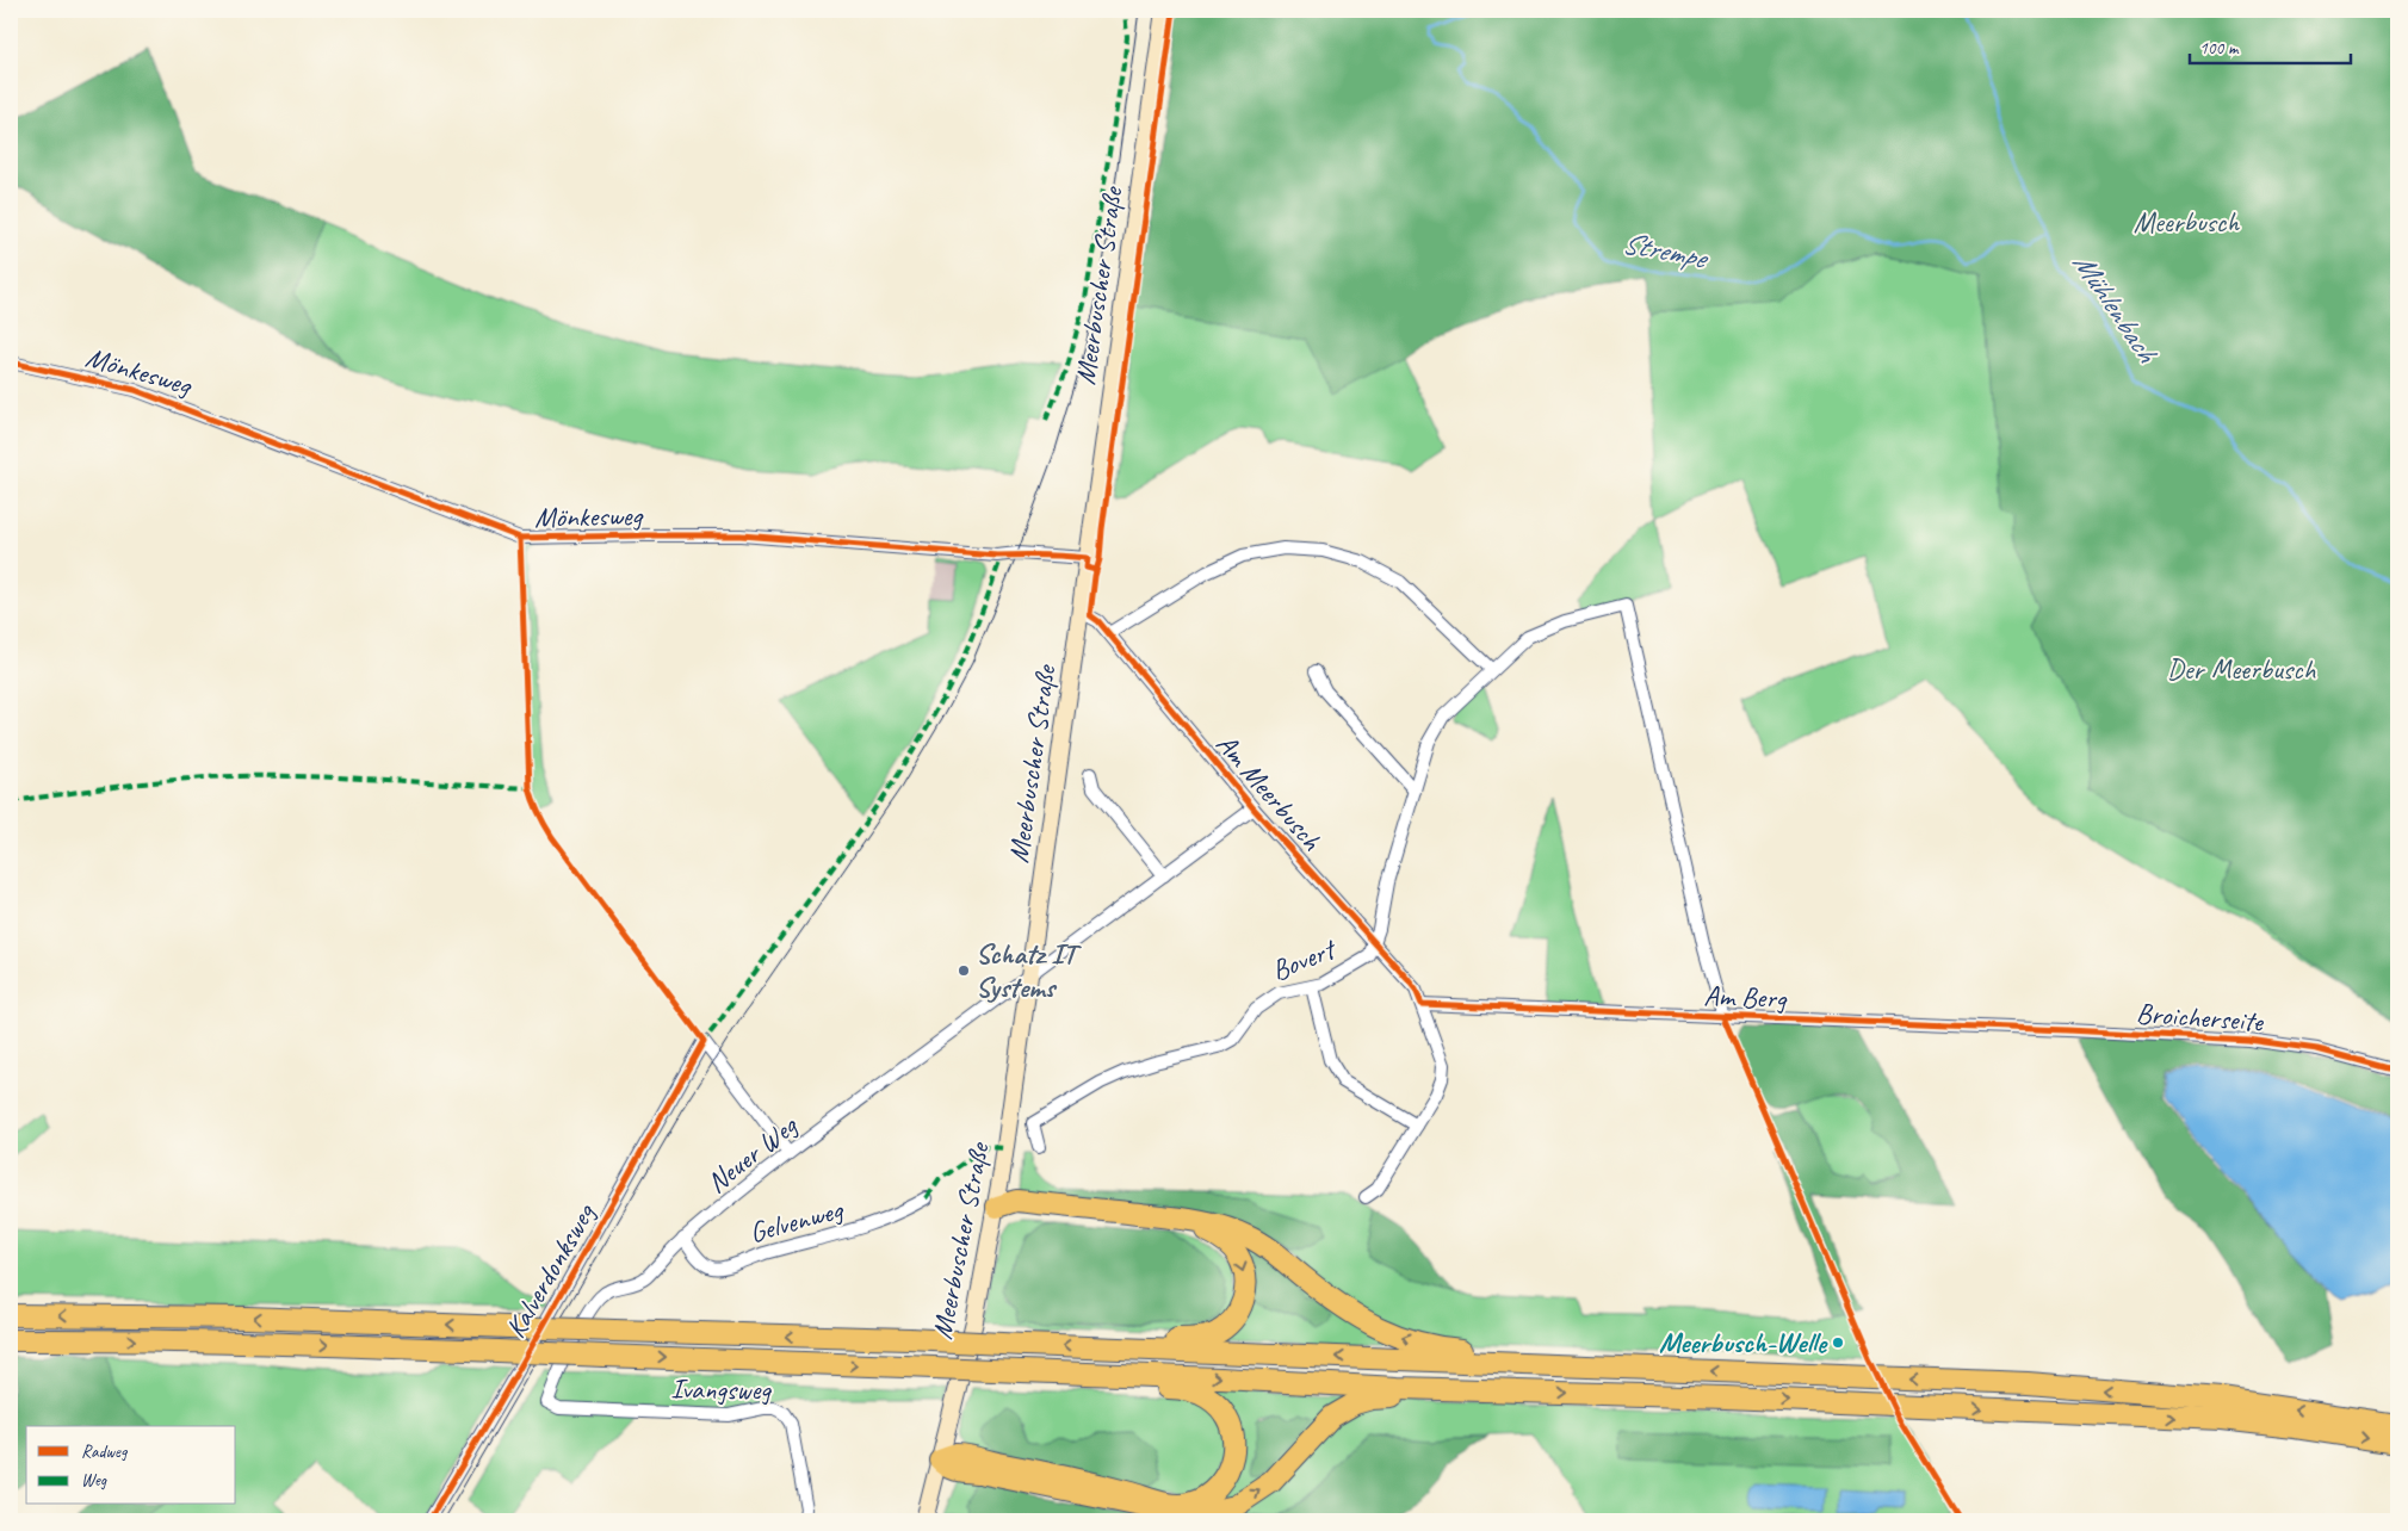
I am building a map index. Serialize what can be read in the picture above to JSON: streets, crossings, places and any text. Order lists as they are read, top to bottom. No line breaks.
{"streets":{"main road":["Meerbuscher Straße"],"street":["Mönkesweg","Am Meerbusch","Bovert","Am Berg","Broicherseite","Neuer Weg","Gelvenweg","Kalverdonksweg","Ivangsweg"]},"crossings":[["Meerbuscher Straße","Mönkesweg"],["Meerbuscher Straße","Am Meerbusch"],["Meerbuscher Straße","Neuer Weg"],["Am Meerbusch","Bovert"],["Am Meerbusch","Am Berg"],["Am Meerbusch","Neuer Weg"],["Bovert","Am Berg"],["Am Berg","Broicherseite"],["Neuer Weg","Gelvenweg"],["Neuer Weg","Kalverdonksweg"],["Neuer Weg","Ivangsweg"]],"water":["Strempe","Mühlenbach"],"parks":["Meerbusch","Der Meerbusch"],"places":["Schatz IT Systems","Meerbusch-Welle"],"legend":["Radweg","Weg"],"scale_bar":"100 m"}
